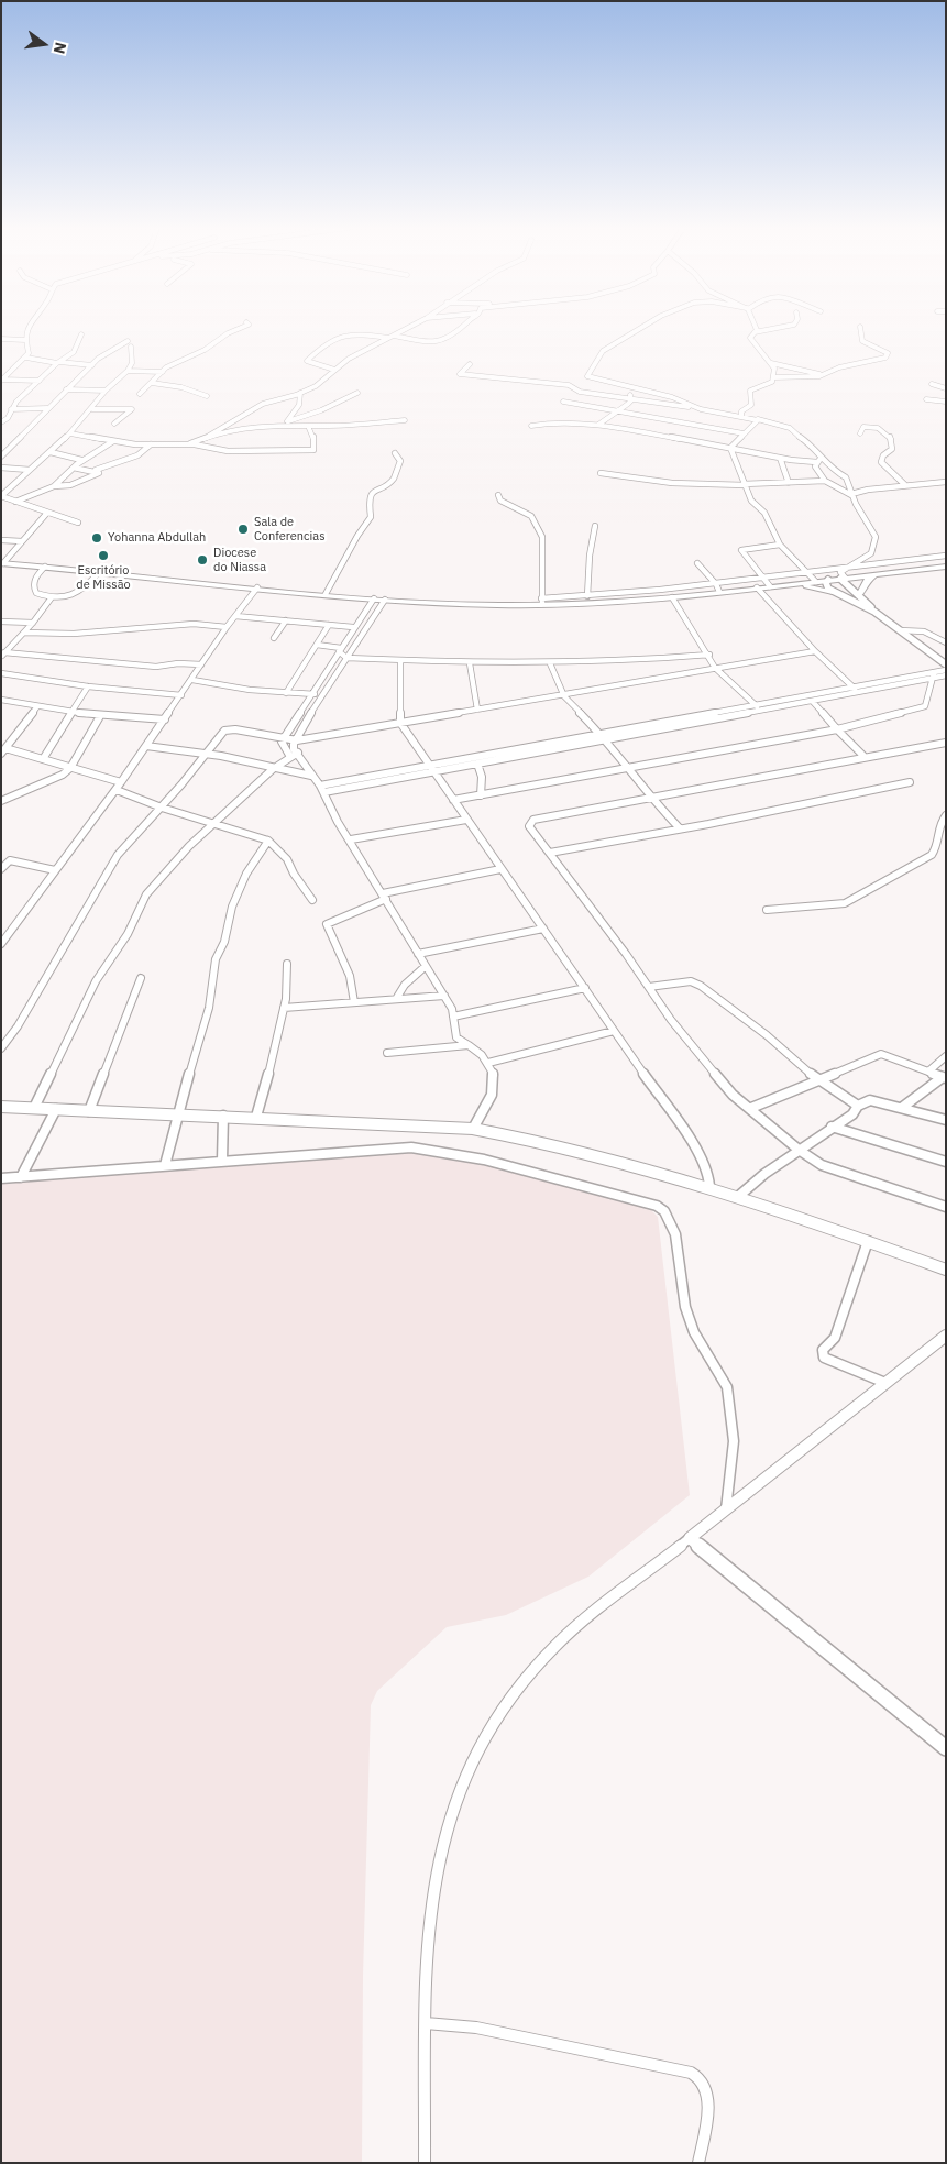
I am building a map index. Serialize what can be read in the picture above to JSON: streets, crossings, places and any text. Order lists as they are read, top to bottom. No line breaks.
{"places":["Sala de Conferencias","Yohanna Abdullah","Escritório de Missão","Diocese do Niassa"],"north":"right"}
